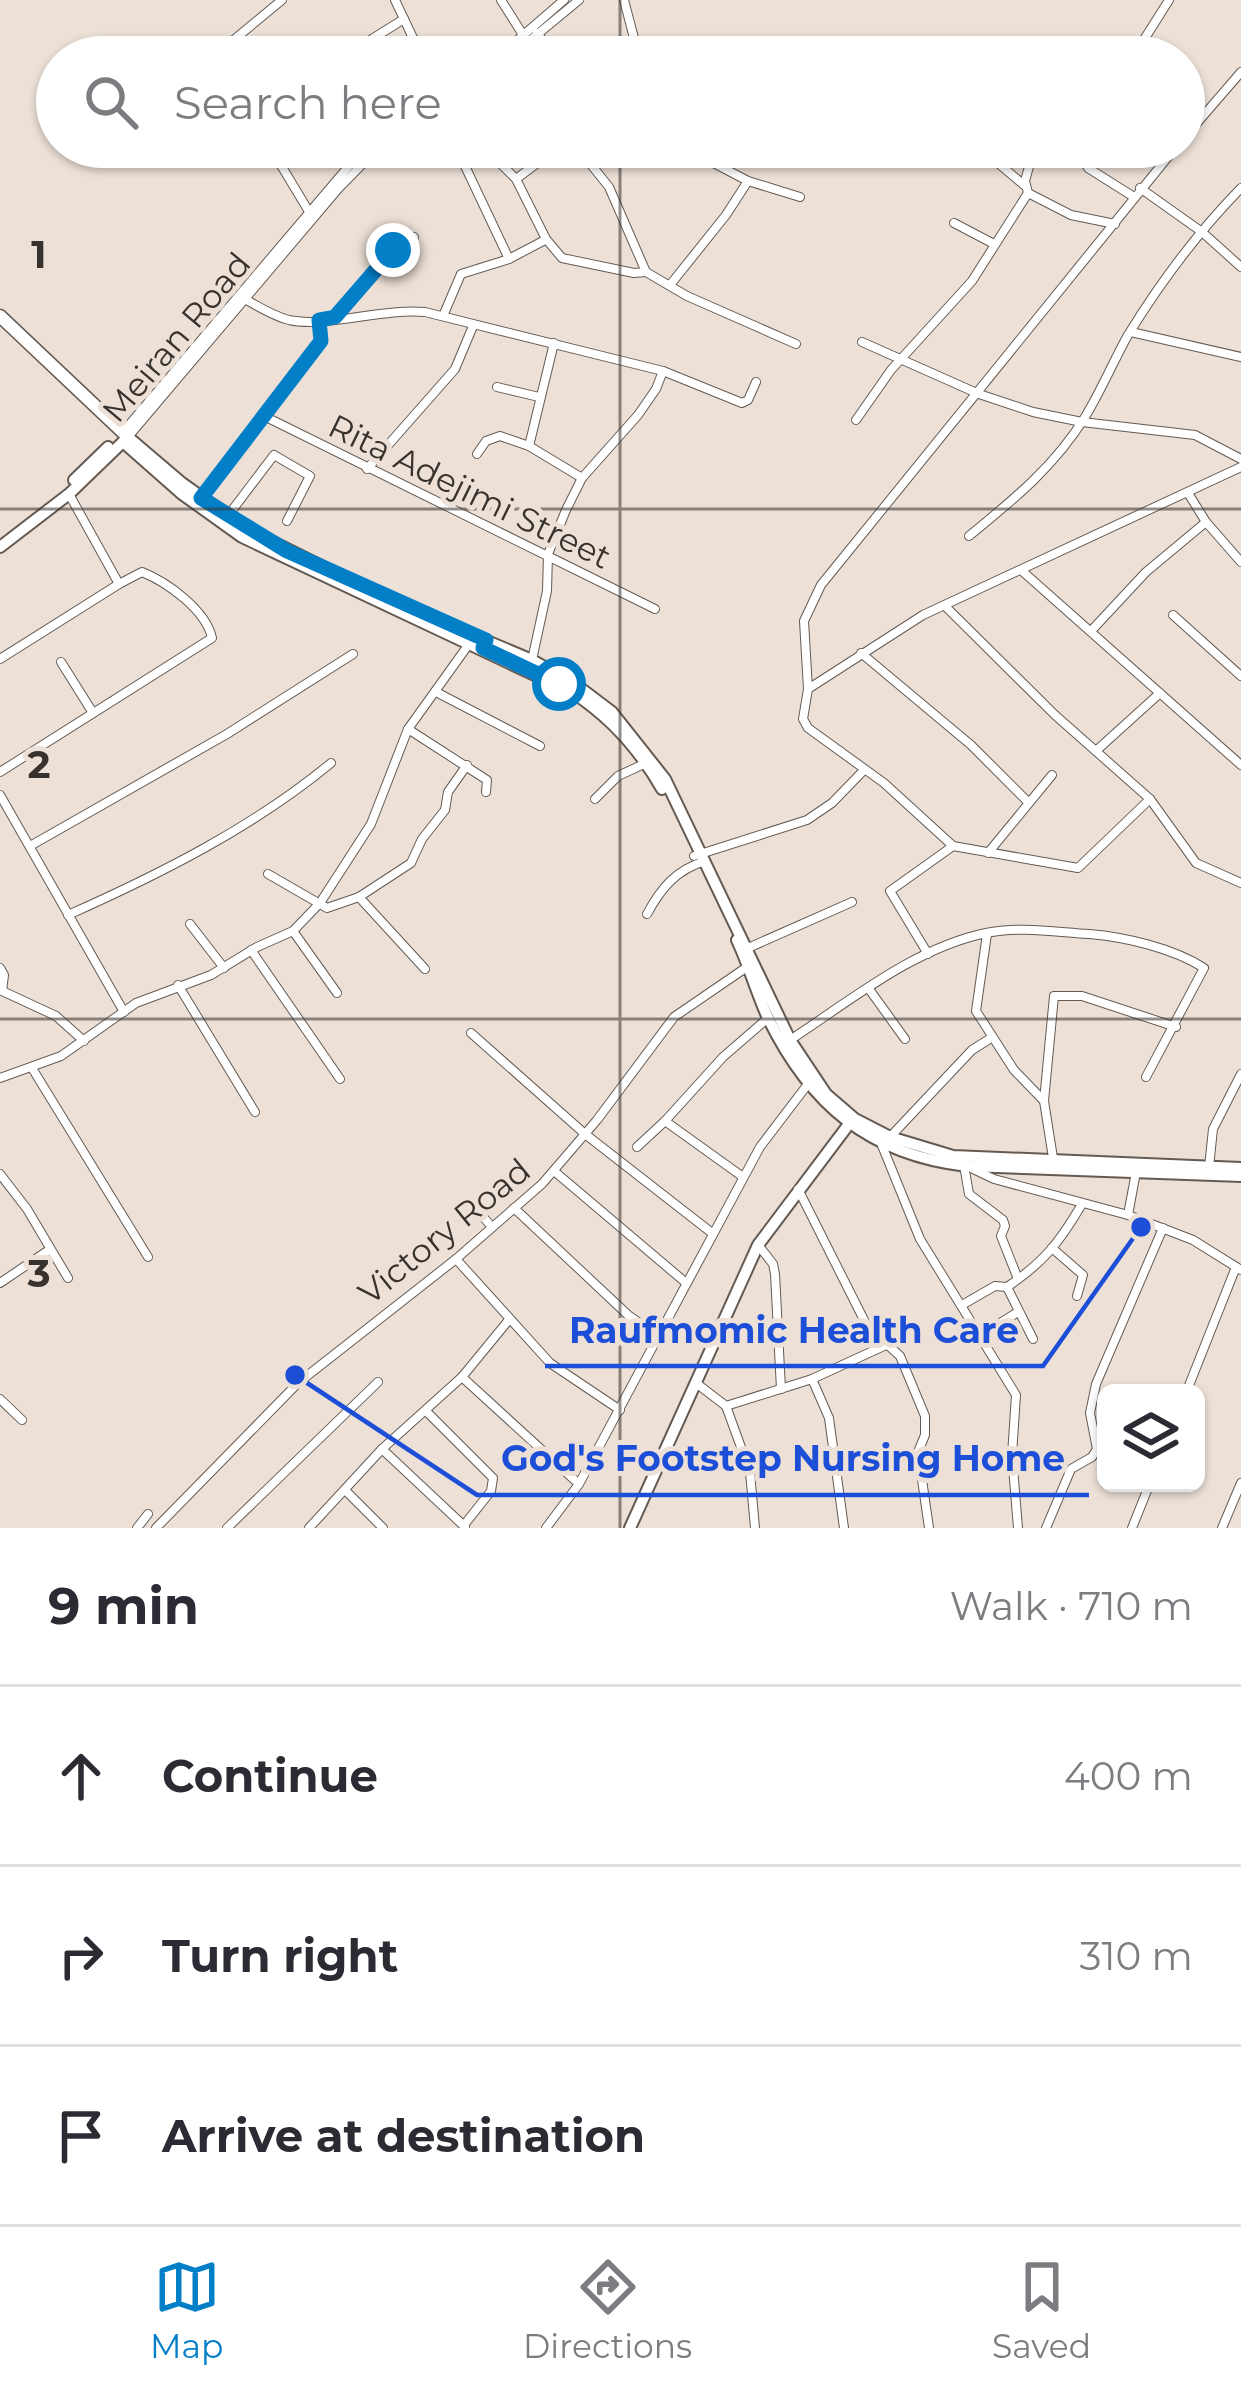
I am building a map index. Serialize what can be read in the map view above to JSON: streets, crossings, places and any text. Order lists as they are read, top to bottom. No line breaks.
{"streets":{"main road":["Meiran Road"],"street":["Rita Adejimi Street","Victory Road"]},"places":["Raufmomic Health Care","God's Footstep Nursing Home"],"page":{"search":"Search here","heading":["9 min","Walk · 710 m"],"list":[["Continue","400 m"],["Turn right","310 m"],"Arrive at destination"],"nav":["Map","Directions","Saved"]},"grid":{"rows":["1","2","3"]}}
